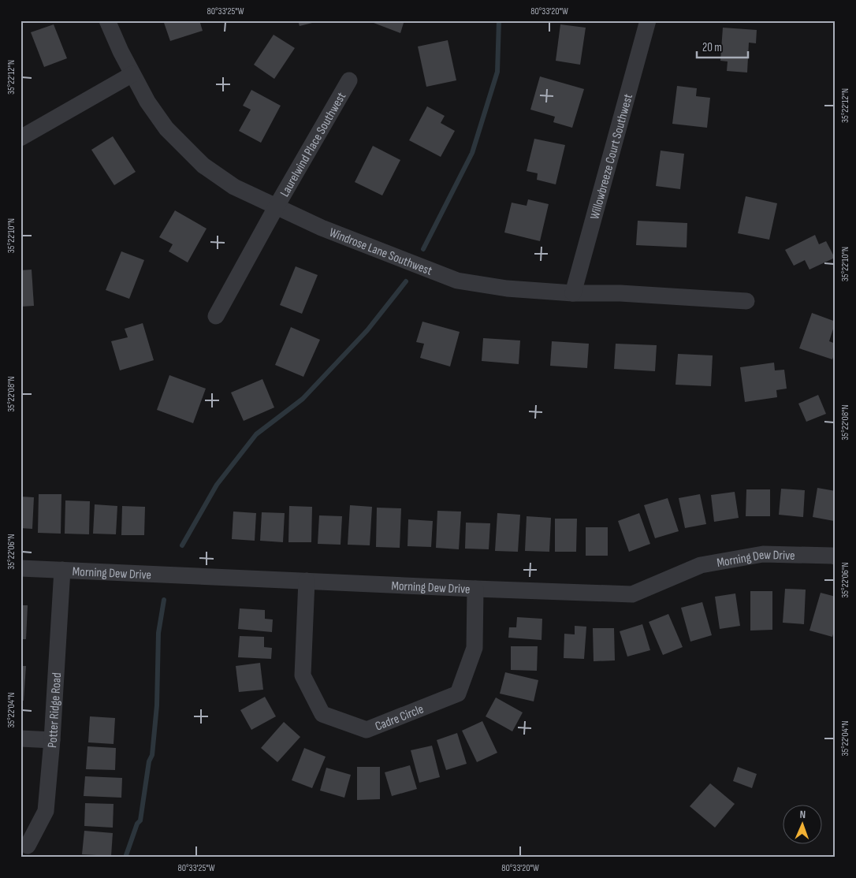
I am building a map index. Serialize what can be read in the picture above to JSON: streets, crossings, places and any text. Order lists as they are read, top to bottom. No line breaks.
{"streets":{"street":["Laurelwind Place Southwest","Willowbreeze Court Southwest","Windrose Lane Southwest","Morning Dew Drive","Potter Ridge Road","Cadre Circle"]},"crossings":[["Laurelwind Place Southwest","Windrose Lane Southwest"],["Willowbreeze Court Southwest","Windrose Lane Southwest"],["Morning Dew Drive","Potter Ridge Road"],["Morning Dew Drive","Cadre Circle"]],"scale_bar":"20 m","north":"top","coordinates":["80°33'25\"W","80°33'20\"W","35°22'12\"N","35°22'10\"N","35°22'08\"N","35°22'06\"N","35°22'04\"N"]}
